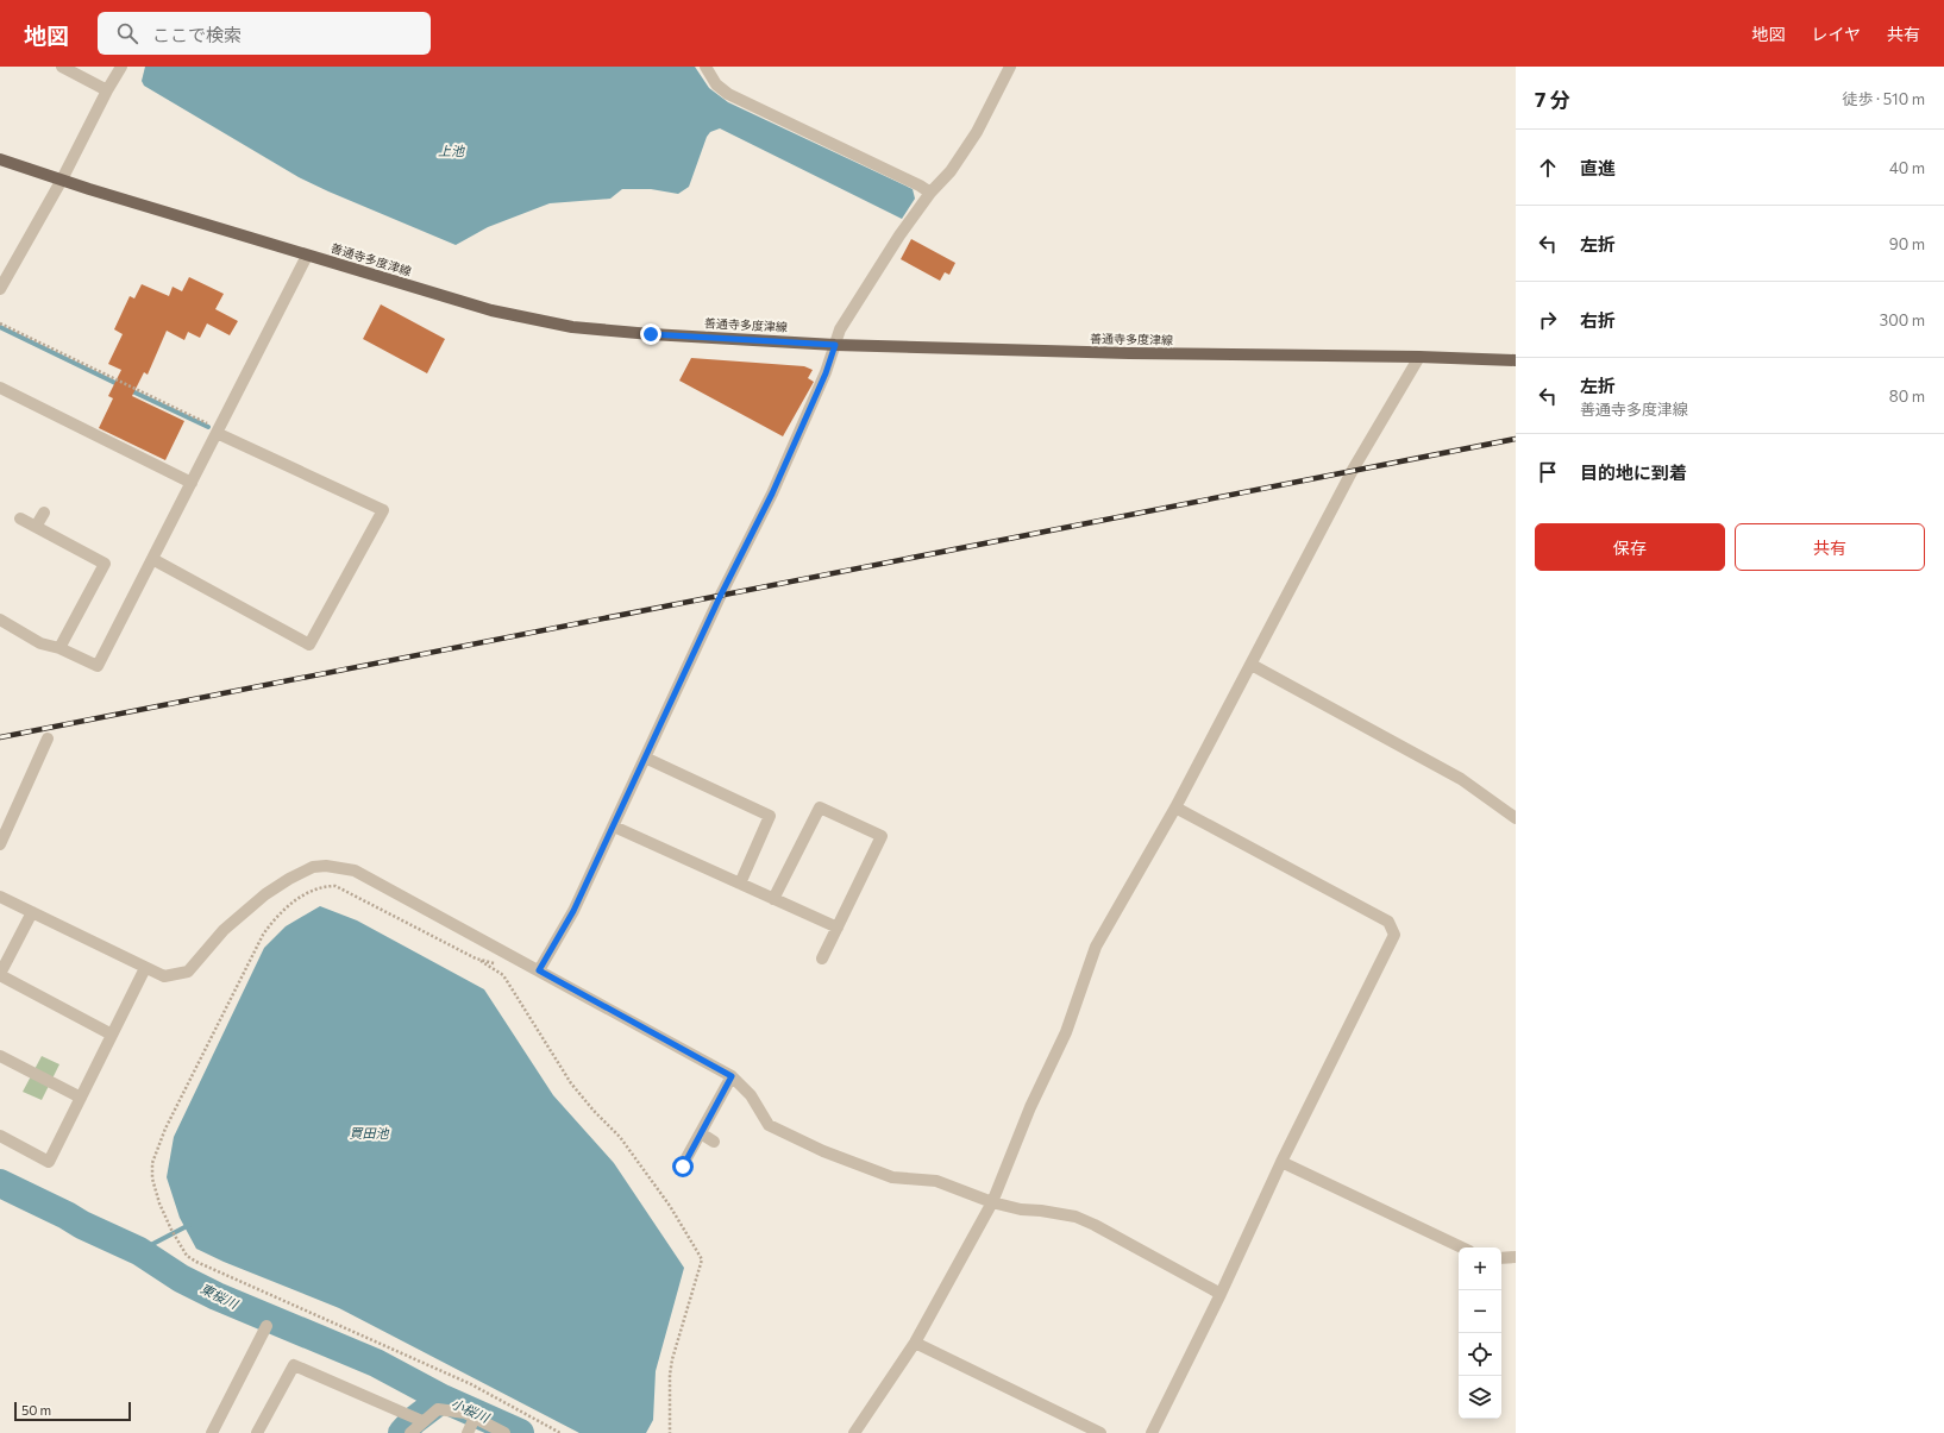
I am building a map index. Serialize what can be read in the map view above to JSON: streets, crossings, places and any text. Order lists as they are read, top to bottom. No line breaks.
{"streets":{"main road":["善通寺多度津線"]},"water":["上池","買田池","東桜川","小桜川"],"scale_bar":"50 m","page":{"header":"地図","search":"ここで検索","nav":["地図","レイヤ","共有"],"heading":["7 分","徒歩 · 510 m"],"list":[["直進","40 m"],["左折","90 m"],["右折","300 m"],["左折","善通寺多度津線","80 m"],"目的地に到着"],"buttons":["保存","共有"],"map_buttons":["+","−"],"scale":"50 m"}}
